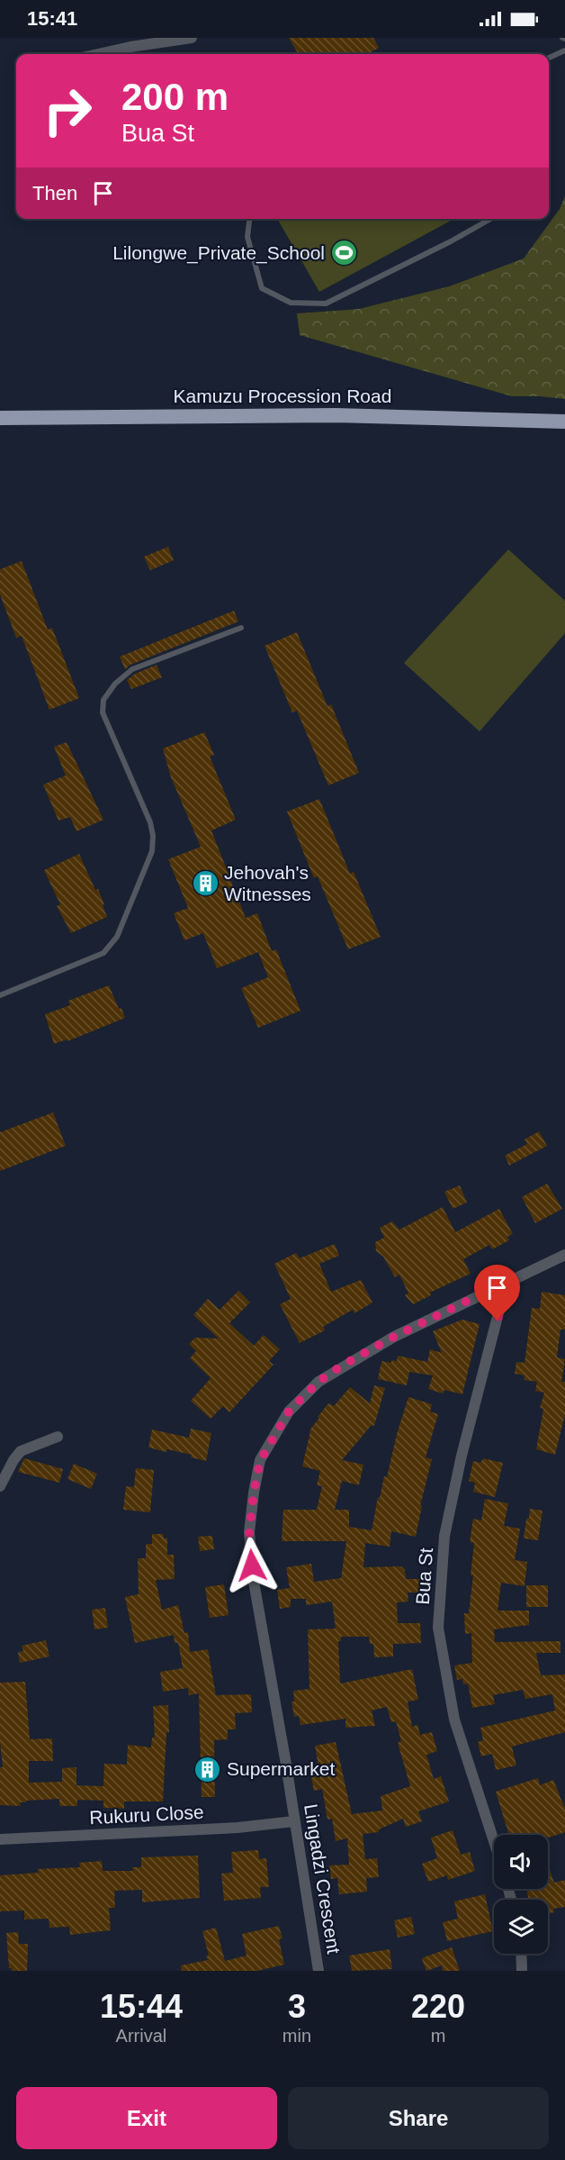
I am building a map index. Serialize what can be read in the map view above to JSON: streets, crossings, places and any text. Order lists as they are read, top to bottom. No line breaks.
{"streets":{"highway":["Kamuzu Procession Road"],"street":["Bua St","Rukuru Close","Lingadzi Crescent"]},"crossings":[["Bua St","Lingadzi Crescent"],["Rukuru Close","Lingadzi Crescent"]],"places":{"sports":["Lilongwe_Private_School"],"building":["Jehovah's Witnesses","Supermarket"]},"page":{"status":"15:41","turn":["200 m","Bua St"],"then":"Then","eta":["15:44","Arrival","3","min","220","m"],"buttons":["Exit","Share"]}}
